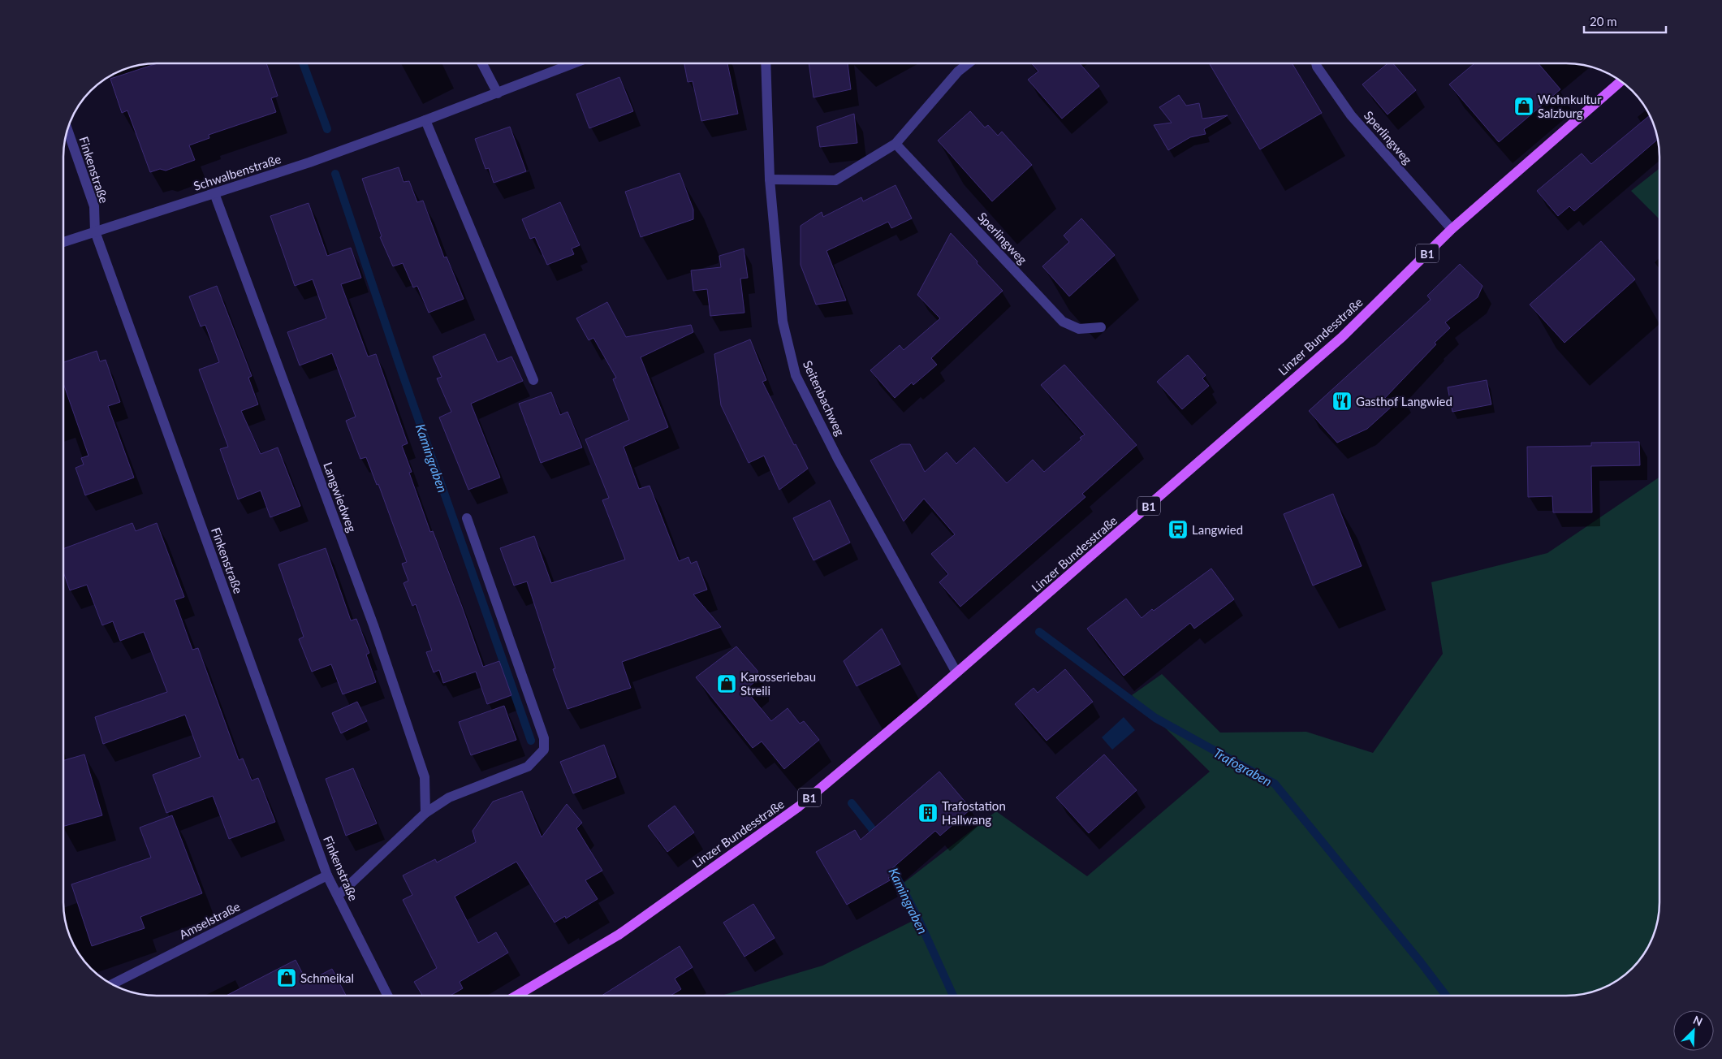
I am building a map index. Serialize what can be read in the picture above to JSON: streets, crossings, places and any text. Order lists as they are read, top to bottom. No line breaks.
{"streets":{"main road":["B1","Linzer Bundesstraße"],"street":["Sperlingweg","Finkenstraße","Schwalbenstraße","Seitenbachweg","Langwiedweg","Amselstraße"]},"crossings":[["Sperlingweg","Linzer Bundesstraße"],["Finkenstraße","Schwalbenstraße"],["Finkenstraße","Amselstraße"],["Schwalbenstraße","Langwiedweg"],["Linzer Bundesstraße","Seitenbachweg"]],"water":["Kamingraben","Trafograben"],"places":{"shop":["Wohnkultur Salzburg","Karosseriebau Streili","Schmeikal"],"restaurant":["Gasthof Langwied"],"bus stop":["Langwied"],"building":["Trafostation Hallwang"]},"scale_bar":"20 m","north":"top right"}
